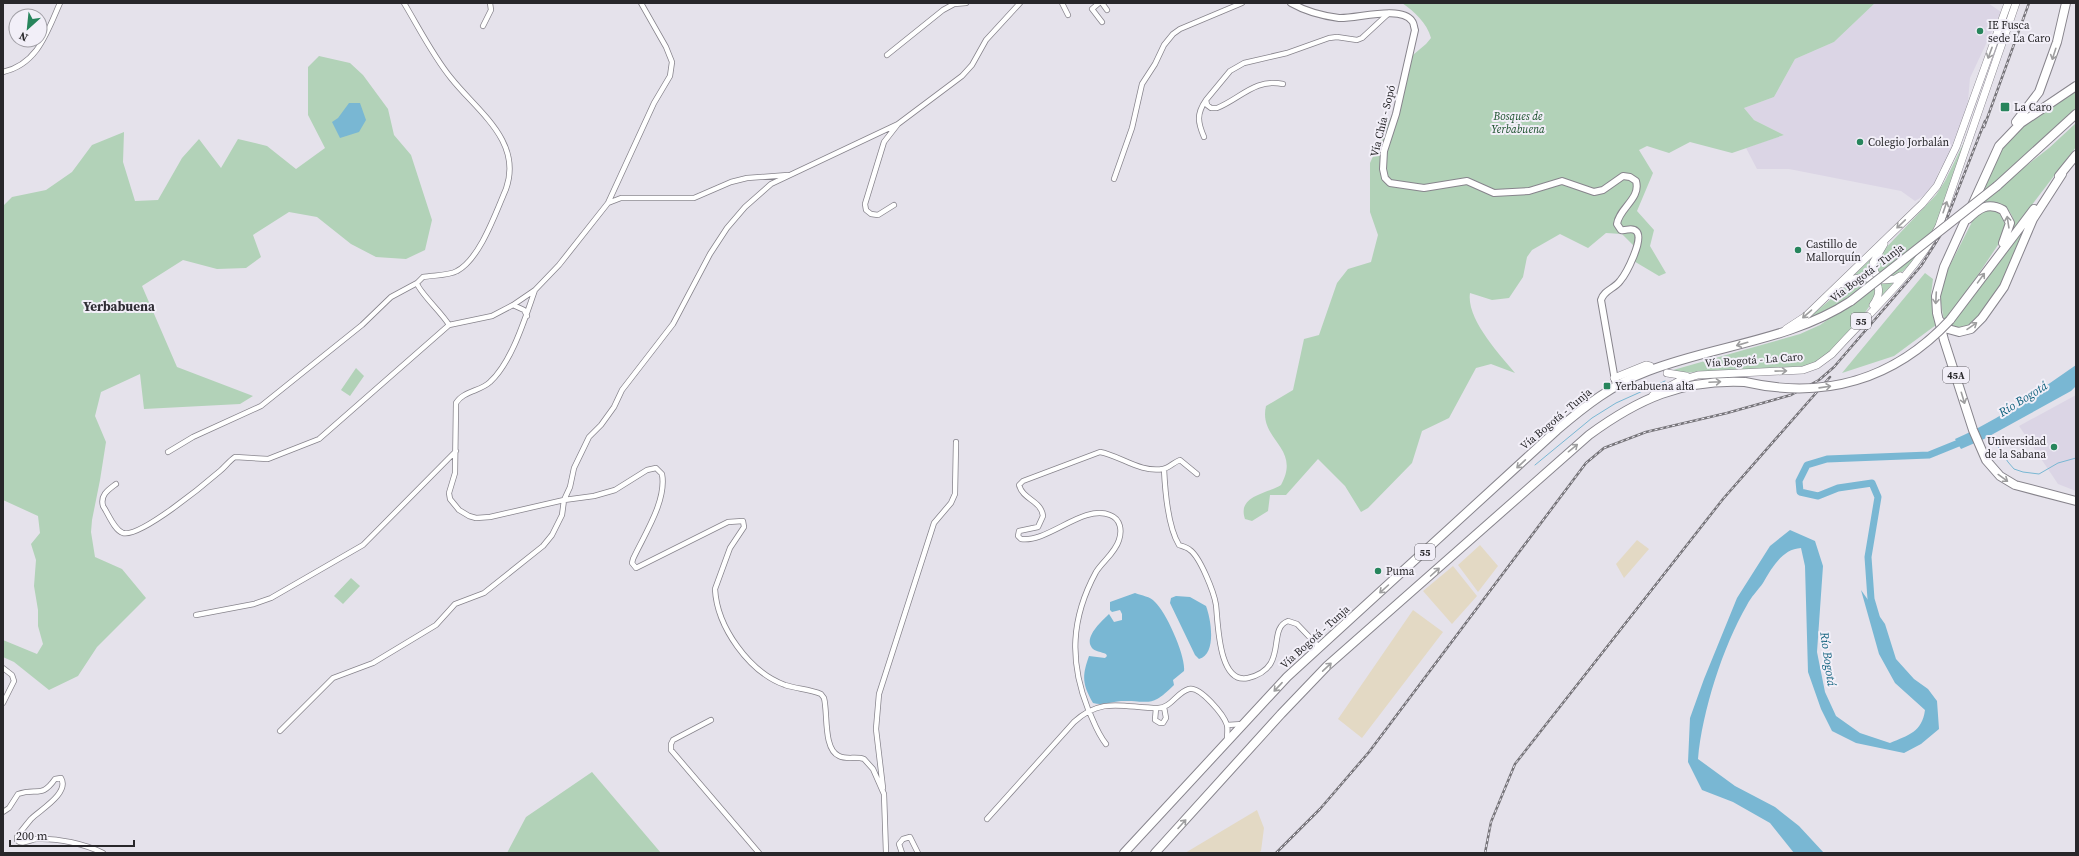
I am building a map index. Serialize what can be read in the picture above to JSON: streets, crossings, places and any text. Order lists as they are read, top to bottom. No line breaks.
{"streets":{"highway":["Vía Bogotá - Tunja","55","45A"],"main road":["Vía Bogotá - La Caro"],"street":["Vía Chía - Sopó"]},"crossings":[["Vía Chía - Sopó","Vía Bogotá - Tunja"],["Vía Bogotá - Tunja","55"],["55","Vía Bogotá - La Caro"]],"districts":["Yerbabuena"],"water":["Río Bogotá"],"parks":["Bosques de Yerbabuena"],"places":{"other":["IE Fusca sede La Caro","Colegio Jorbalán","Castillo de Mallorquín","Universidad de la Sabana","Puma"],"transit":["La Caro","Yerbabuena alta"]},"scale_bar":"200 m","north":"bottom left"}
